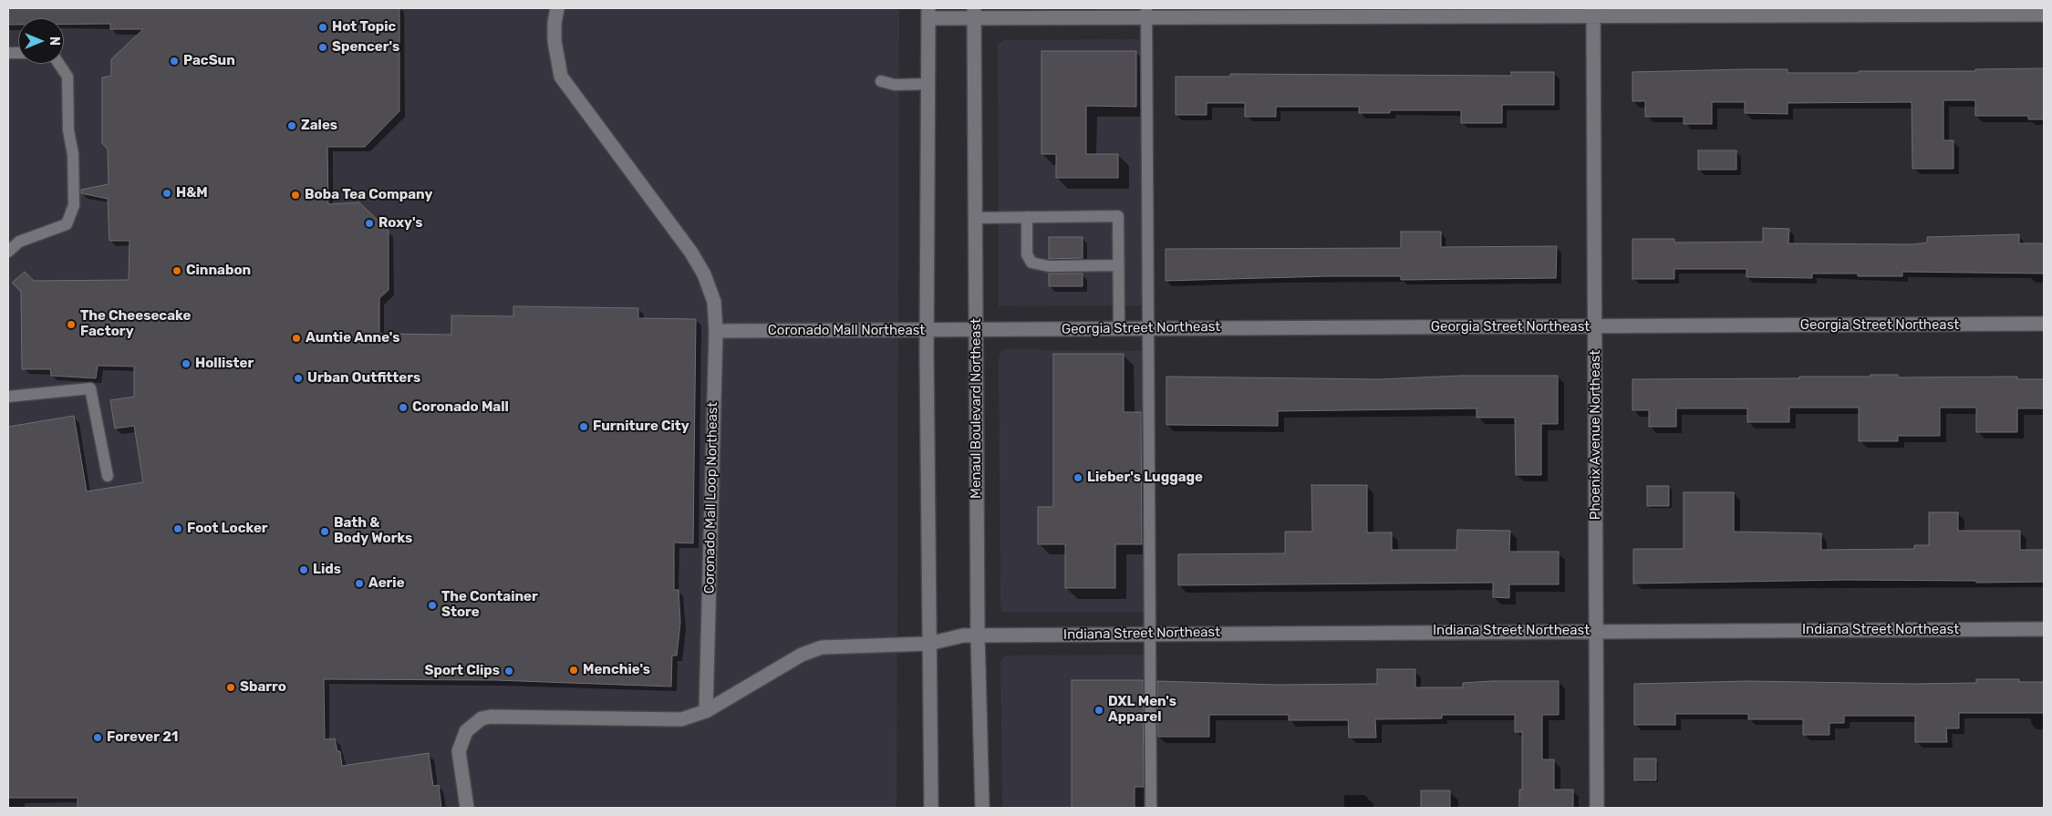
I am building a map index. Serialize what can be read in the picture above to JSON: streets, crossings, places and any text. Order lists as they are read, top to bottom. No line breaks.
{"streets":{"street":["Georgia Street Northeast","Coronado Mall Northeast","Menaul Boulevard Northeast","Phoenix Avenue Northeast","Coronado Mall Loop Northeast","Indiana Street Northeast"]},"crossings":[["Georgia Street Northeast","Coronado Mall Northeast"],["Georgia Street Northeast","Menaul Boulevard Northeast"],["Georgia Street Northeast","Phoenix Avenue Northeast"],["Coronado Mall Northeast","Menaul Boulevard Northeast"],["Coronado Mall Northeast","Coronado Mall Loop Northeast"],["Menaul Boulevard Northeast","Indiana Street Northeast"],["Phoenix Avenue Northeast","Indiana Street Northeast"]],"places":["Hot Topic","Spencer's","PacSun","Zales","H&M","Boba Tea Company","Roxy's","Cinnabon","The Cheesecake Factory","Auntie Anne's","Hollister","Urban Outfitters","Coronado Mall","Furniture City","Lieber's Luggage","Foot Locker","Bath & Body Works","Lids","Aerie","The Container Store","Menchie's","Sport Clips","Sbarro","DXL Men's Apparel","Forever 21"],"north":"right"}
